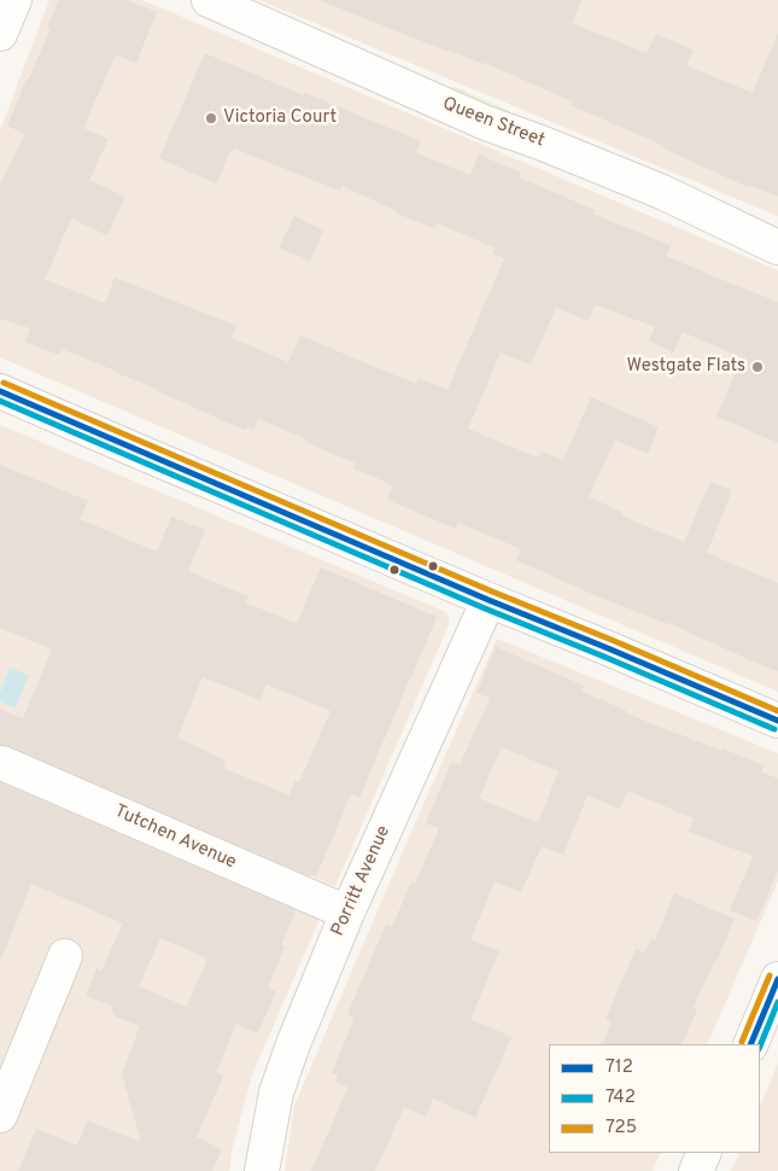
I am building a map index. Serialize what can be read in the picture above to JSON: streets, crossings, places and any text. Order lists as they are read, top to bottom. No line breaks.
{"streets":{"street":["Queen Street","Tutchen Avenue","Porritt Avenue"]},"crossings":[["Tutchen Avenue","Porritt Avenue"]],"places":["Victoria Court","Westgate Flats"],"lines":["transit line 725","transit line 712","transit line 742"],"legend":["712","742","725"]}
